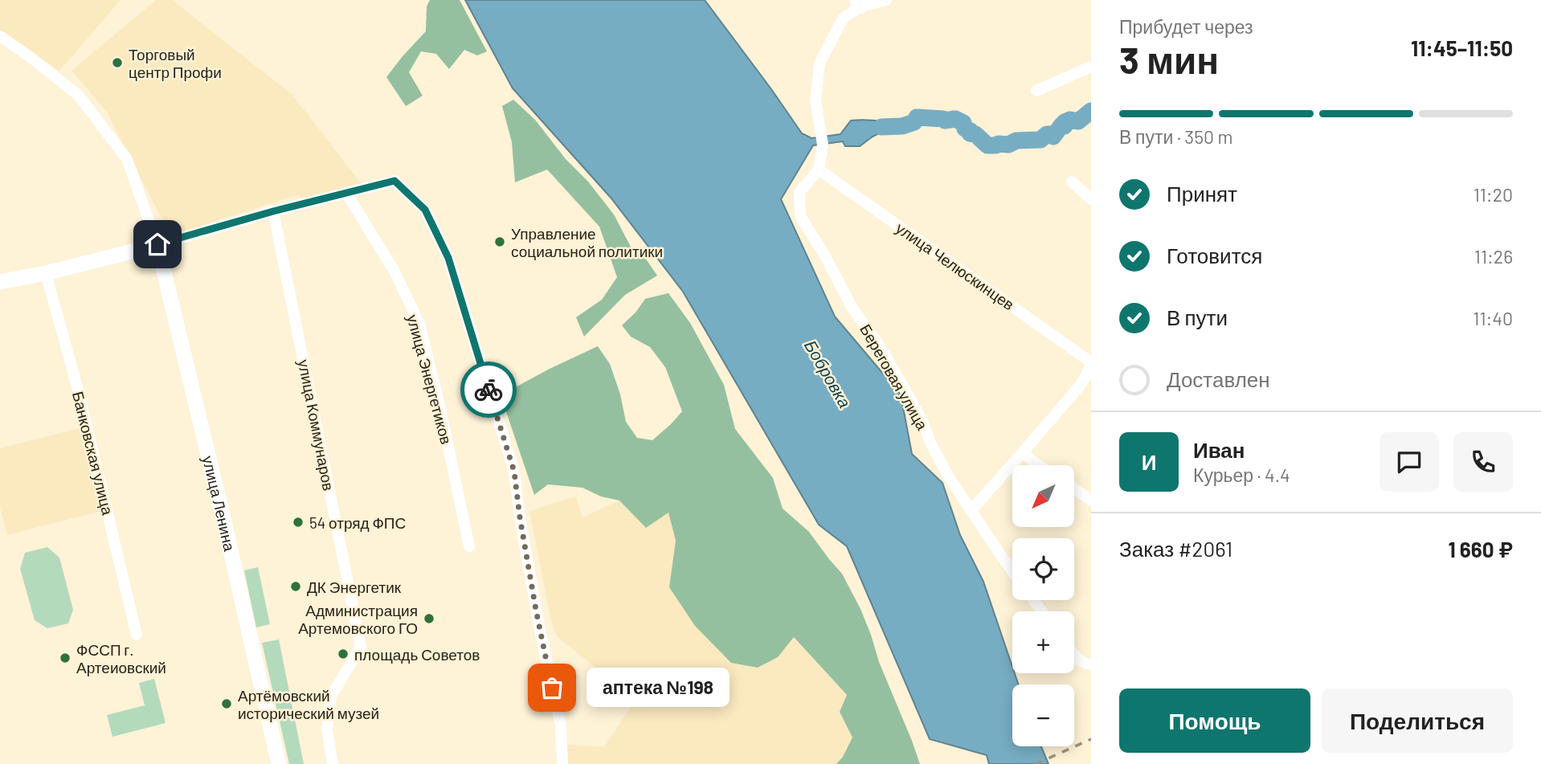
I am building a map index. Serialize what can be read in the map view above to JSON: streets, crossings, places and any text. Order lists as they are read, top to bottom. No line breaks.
{"streets":{"street":["улица Челюскинцев","Береговая улица","улица Энергетиков","улица Коммунаров","Банковская улица","улица Ленина"]},"crossings":[["улица Челюскинцев","Береговая улица"]],"water":["Бобровка"],"places":["Торговый центр Профи","Управление социальной политики","54 отряд ФПС","ДК Энергетик","Администрация Артемовского ГО","площадь Советов","ФССП г. Артеиовский","аптека №198","Артёмовский исторический музей"],"north":"bottom left","page":{"heading":["3 мин","Прибудет через","11:45–11:50"],"panel":["Иван","Курьер · 4.4","Заказ #2061","1 660 ₽"],"bar":"В пути · 350 m","list":[["Принят","11:20"],["Готовится","11:26"],["В пути","11:40"],"Доставлен"],"round":"И","map_buttons":["+","−"],"bubble":"аптека №198","buttons":["Помощь","Поделиться"]}}
